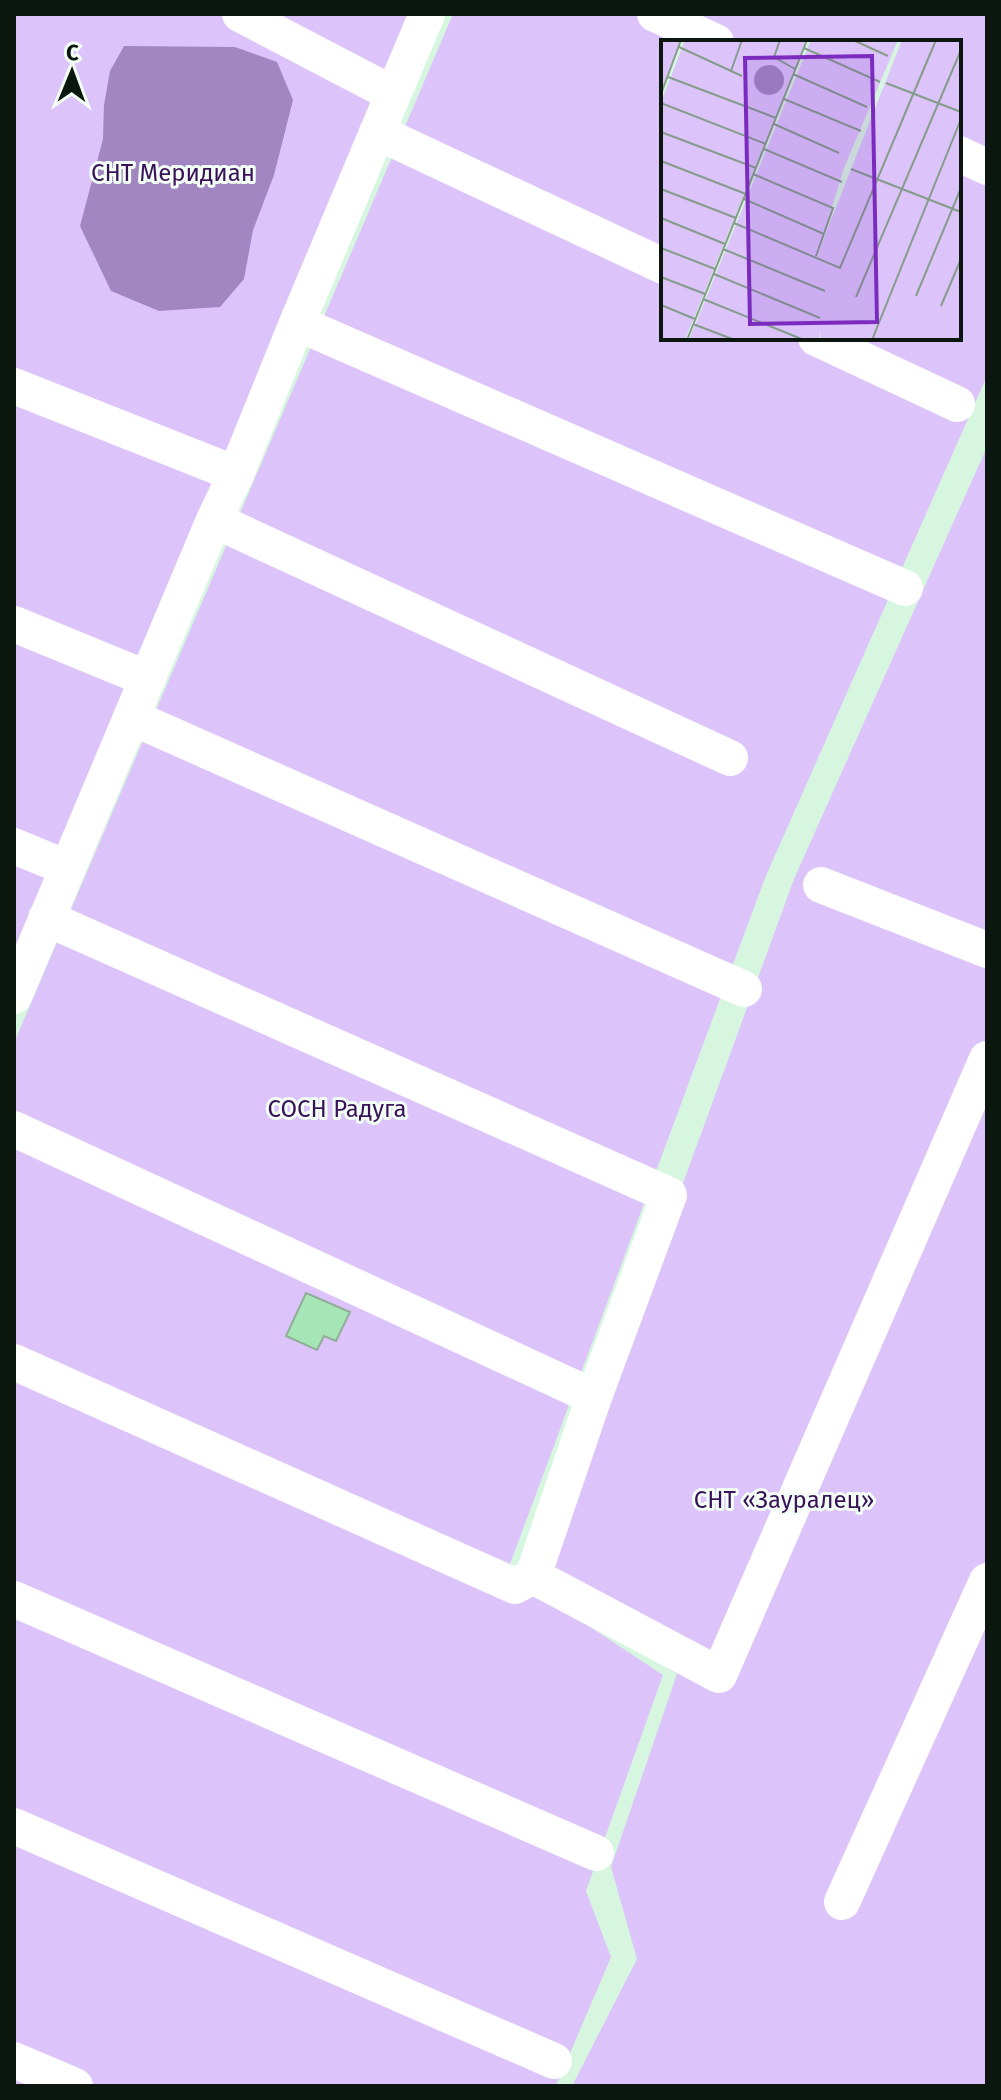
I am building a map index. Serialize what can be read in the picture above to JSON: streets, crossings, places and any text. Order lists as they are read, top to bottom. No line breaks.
{"parks":["СНТ Меридиан","СОСН Радуга","СНТ «Зауралец»"],"north":"top"}
